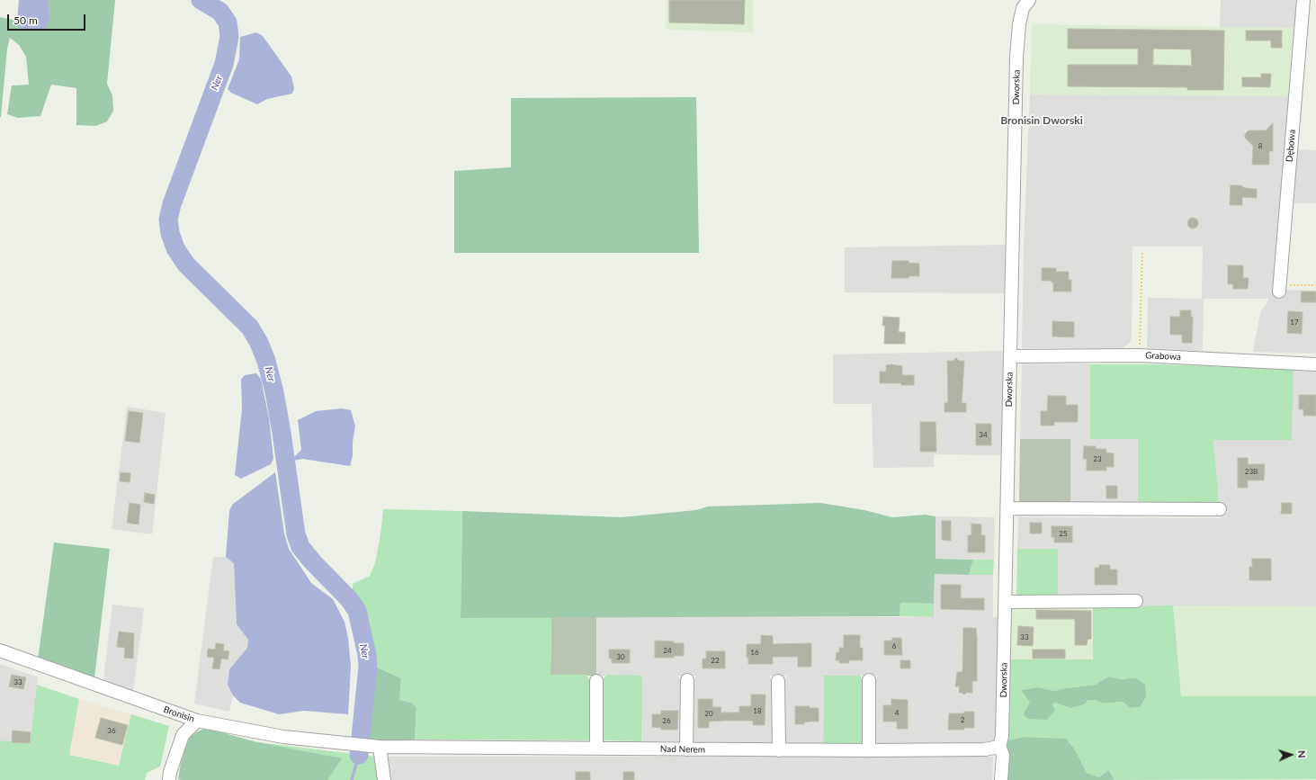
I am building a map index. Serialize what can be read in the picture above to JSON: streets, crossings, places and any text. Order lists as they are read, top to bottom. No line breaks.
{"streets":{"street":["Dworska","Dębowa","Grabowa","Bronisin","Nad Nerem"]},"crossings":[["Dworska","Grabowa"],["Dworska","Nad Nerem"],["Bronisin","Nad Nerem"]],"districts":["Bronisin Dworski"],"water":["Ner"],"house_numbers":["8","17","34","23","23B","25","33","6","24","16","30","22","33","18","4","20","2","26","36"],"scale_bar":"50 m","north":"right"}
